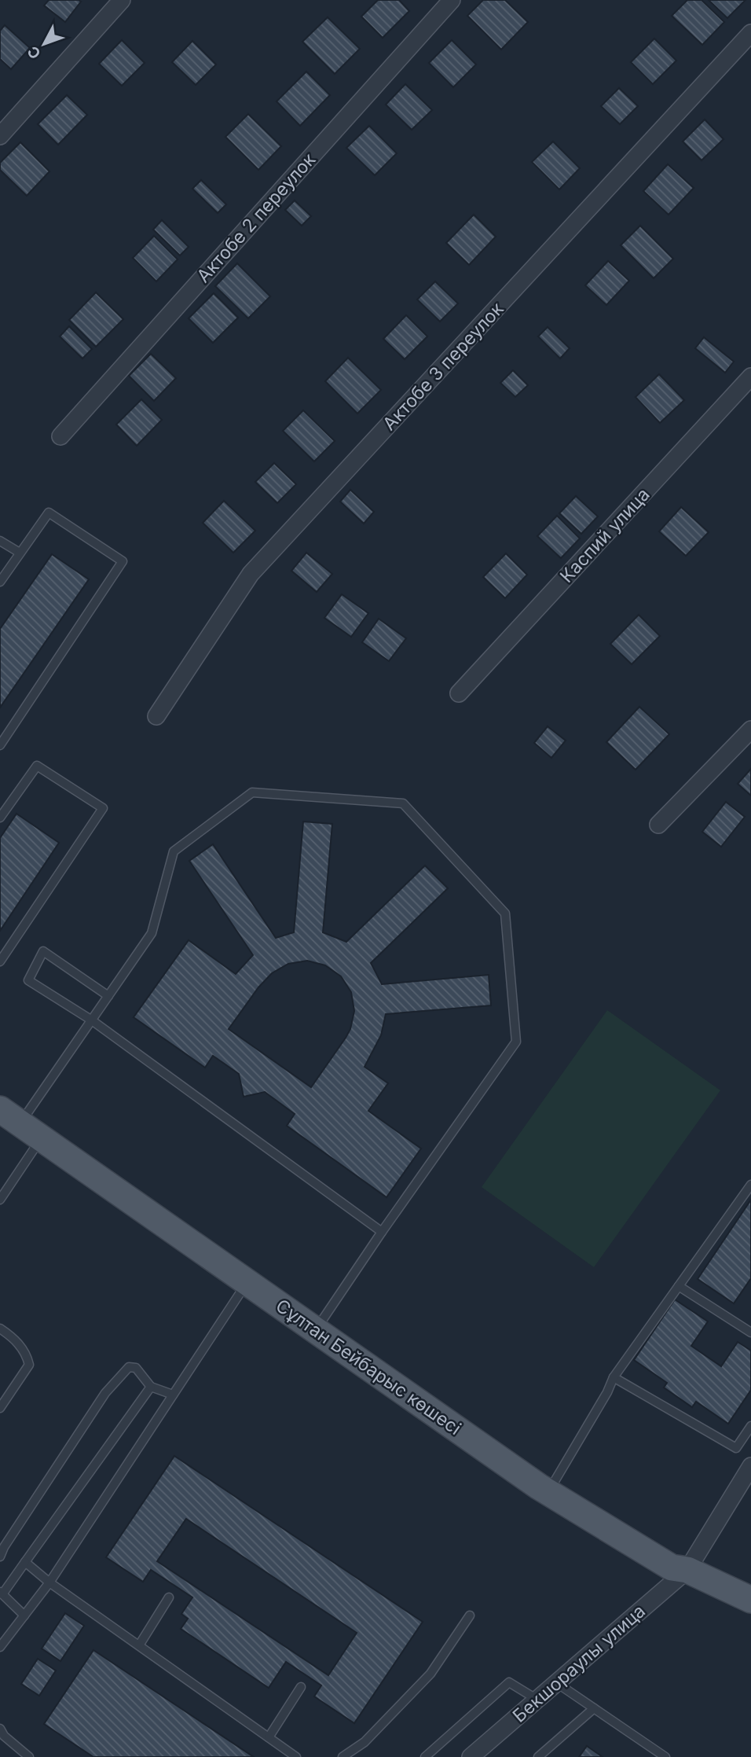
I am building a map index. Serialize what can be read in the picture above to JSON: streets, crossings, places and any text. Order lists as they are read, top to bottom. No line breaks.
{"streets":{"main road":["Сұлтан Бейбарыс көшесі"],"street":["Актобе 2 переулок","Актобе 3 переулок","Каспий улица","Бекшораулы улица"]},"crossings":[["Сұлтан Бейбарыс көшесі","Бекшораулы улица"]],"north":"bottom left"}
